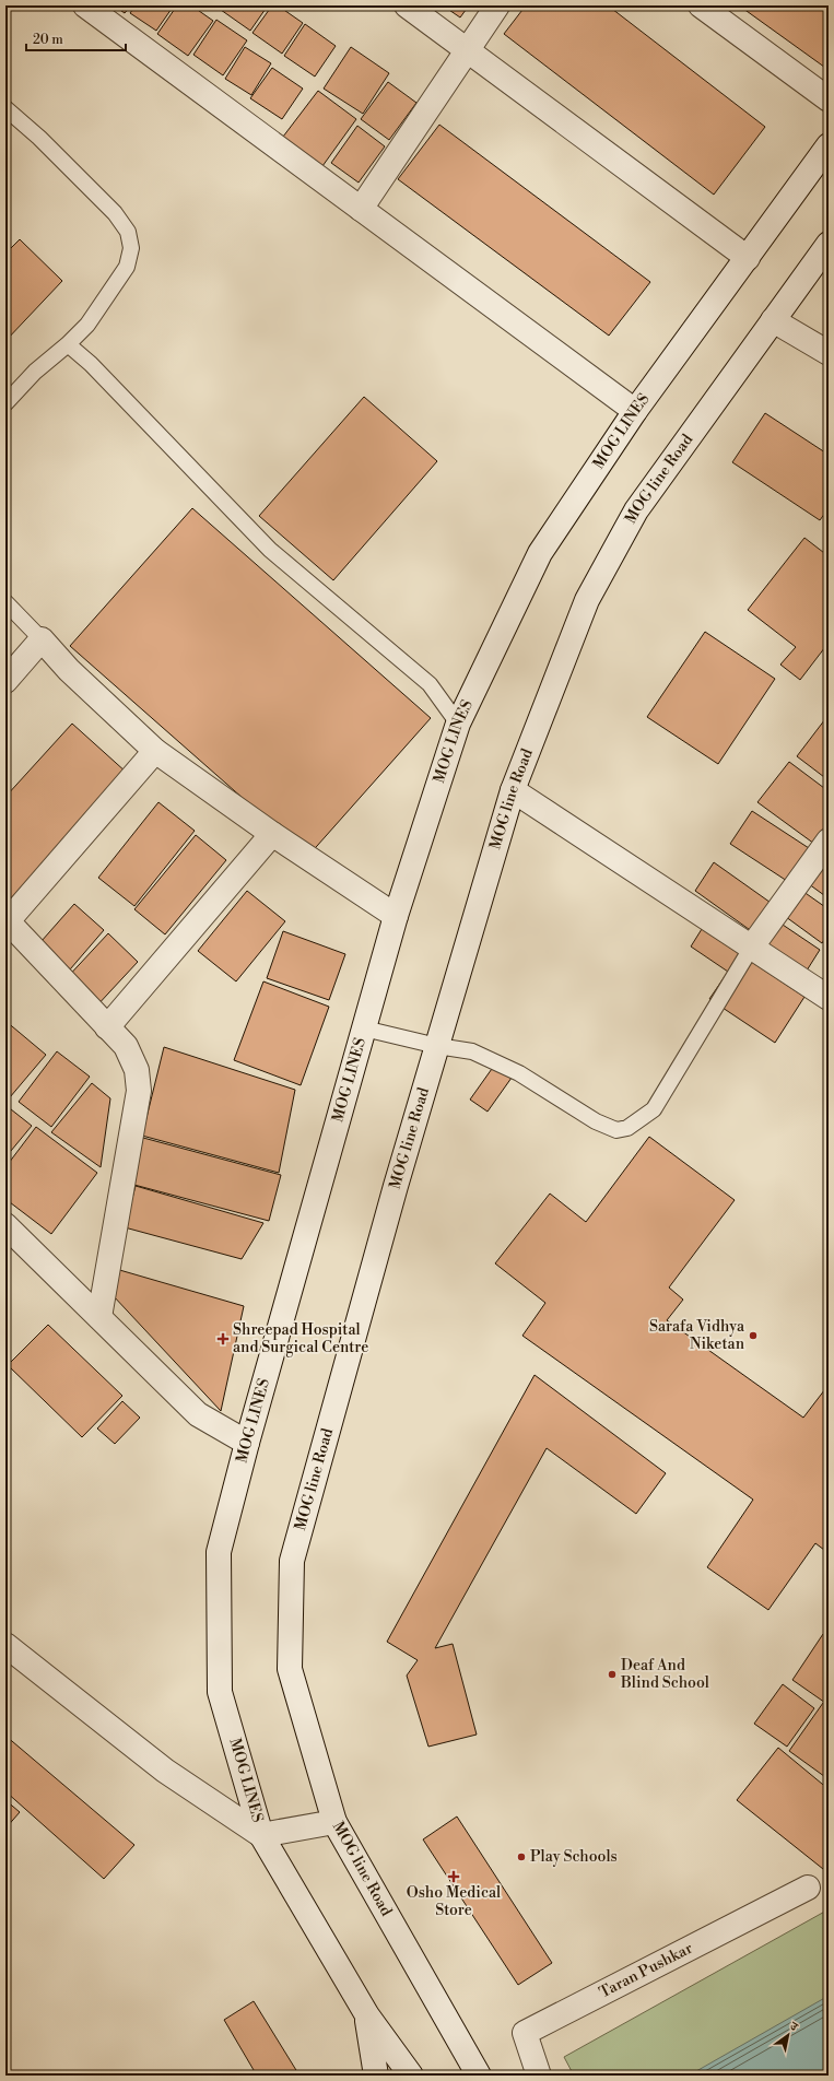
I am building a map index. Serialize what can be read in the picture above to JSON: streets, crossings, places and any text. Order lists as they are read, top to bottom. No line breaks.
{"streets":{"street":["MOG LINES","MOG line Road","Taran Pushkar"]},"places":{"other":["Sarafa Vidhya Niketan","Deaf And Blind School","Play Schools"],"health":["Shreepad Hospital and Surgical Centre","Osho Medical Store"]},"scale_bar":"20 m","north":"top right"}
